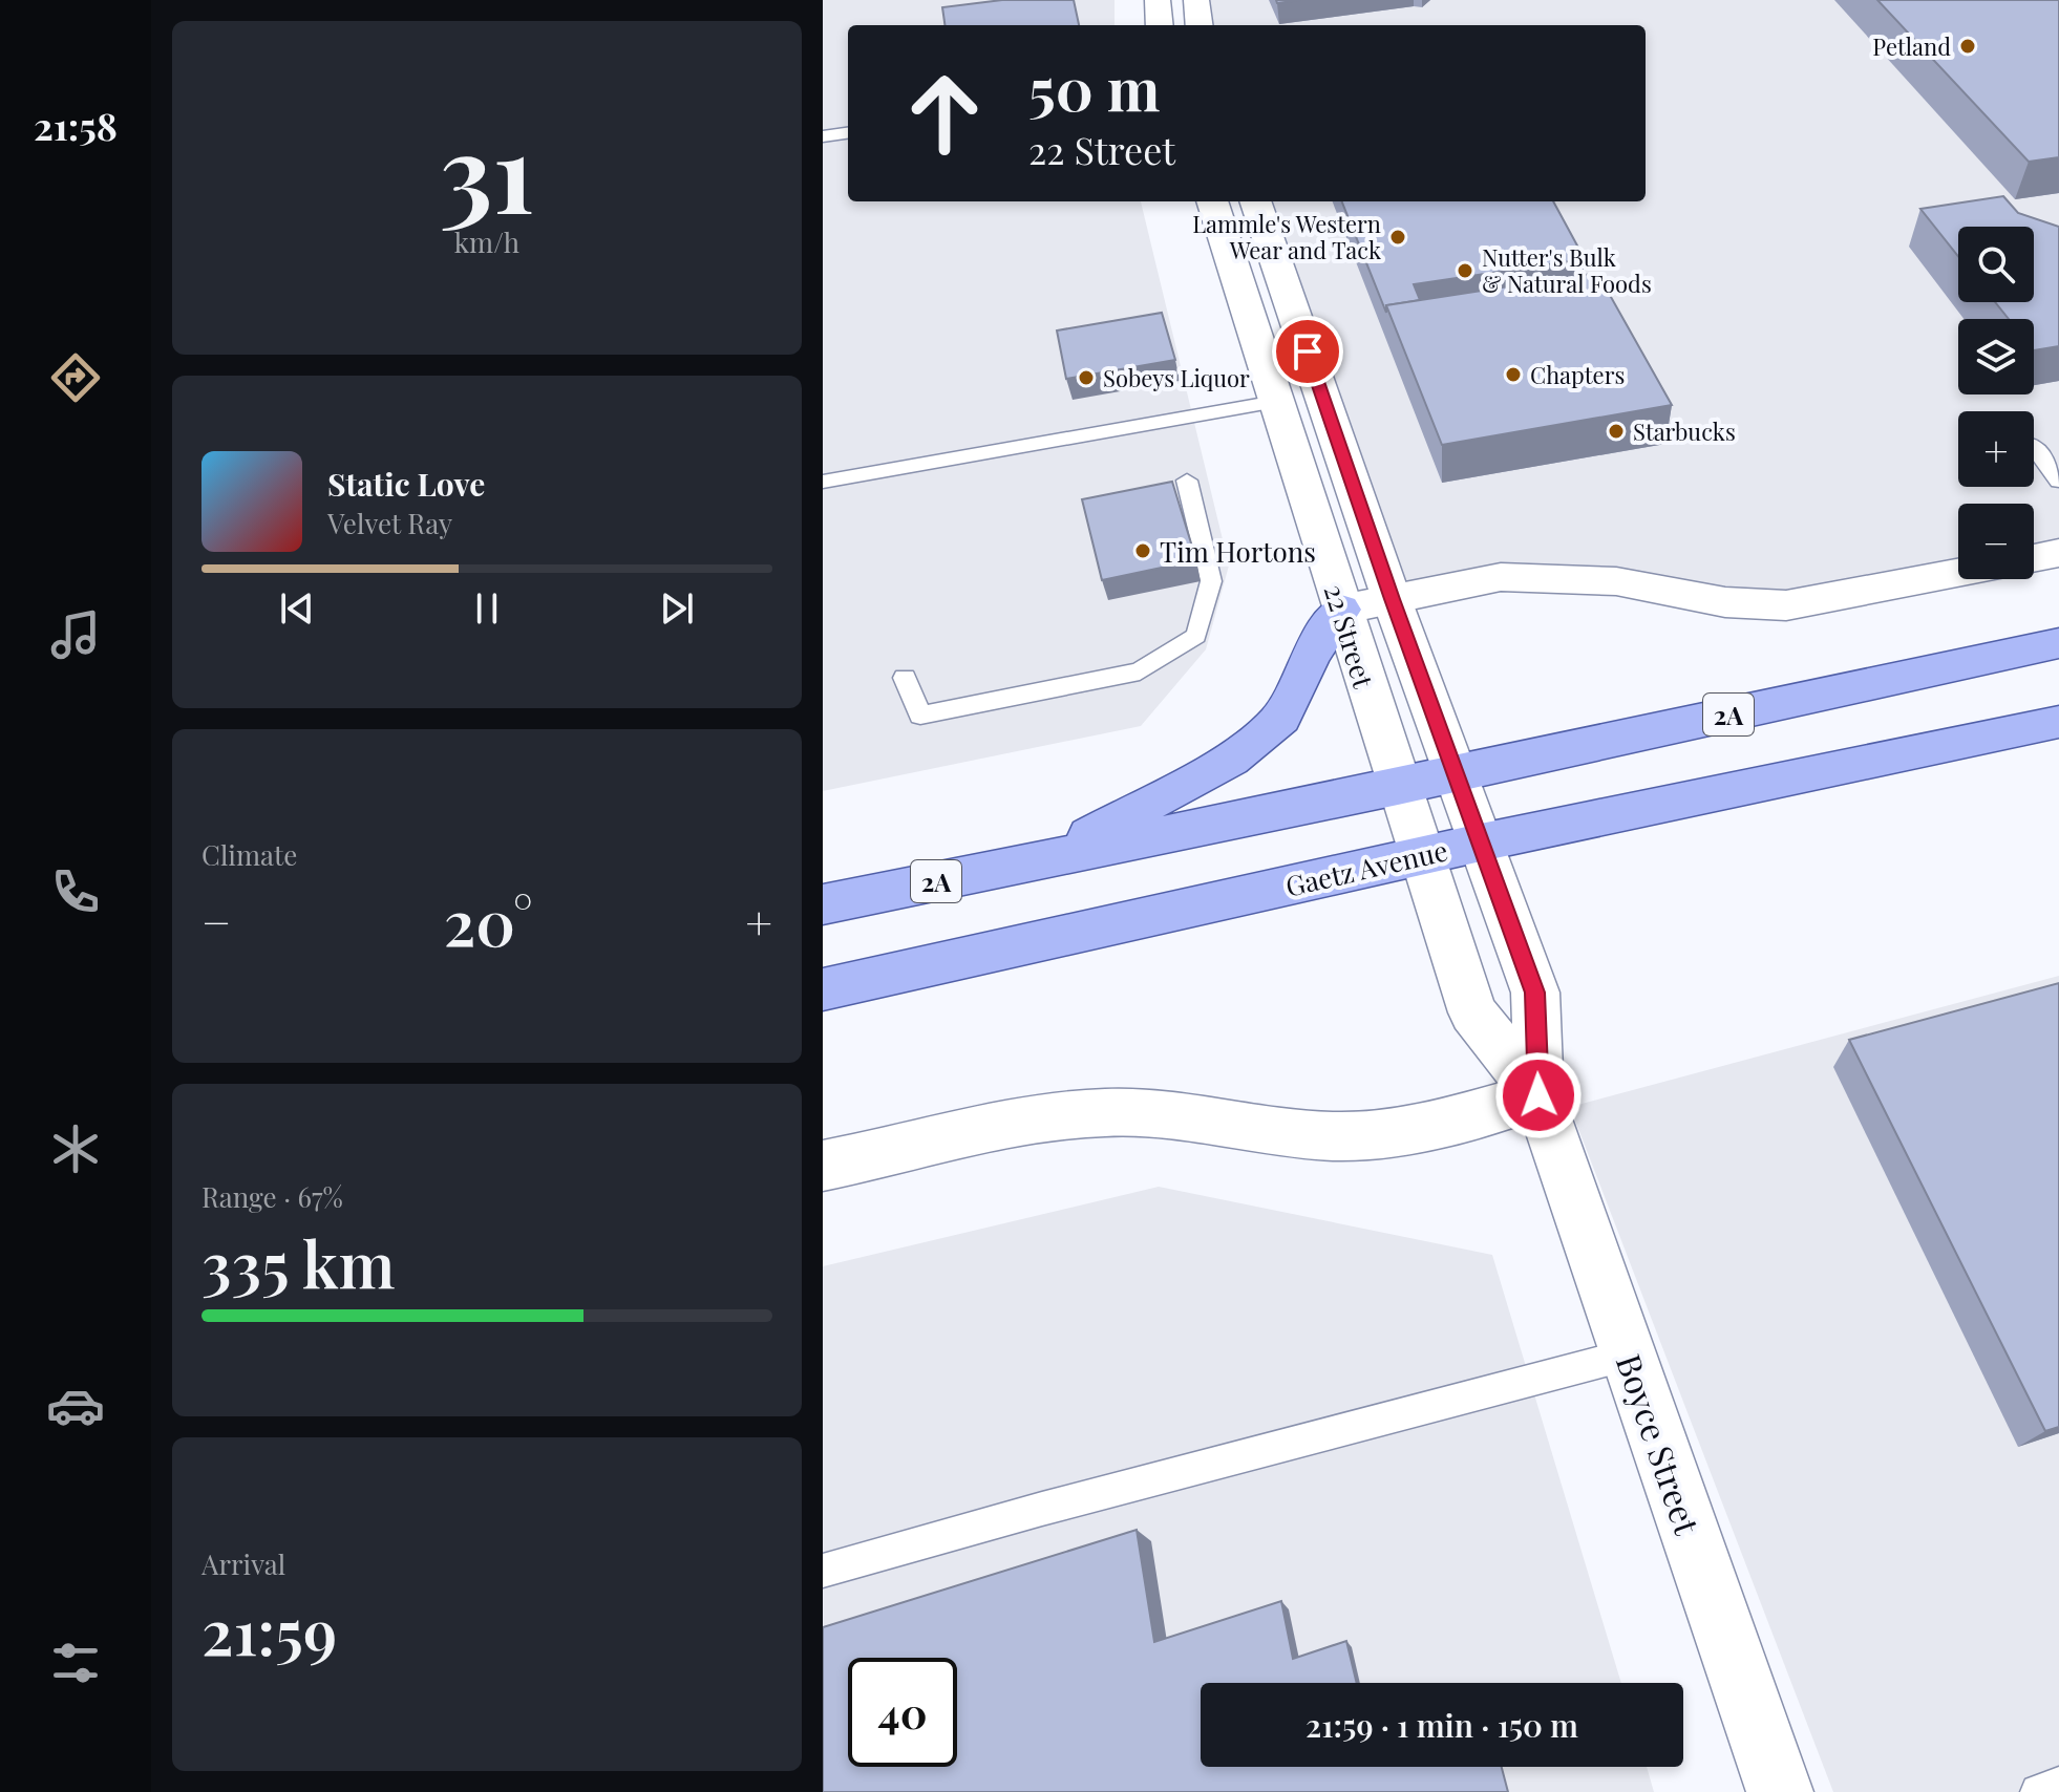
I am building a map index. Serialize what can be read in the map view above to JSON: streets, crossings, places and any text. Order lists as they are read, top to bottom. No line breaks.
{"streets":{"main road":["2A","Gaetz Avenue"],"street":["22 Street","Boyce Street"]},"crossings":[["22 Street","2A"],["22 Street","Gaetz Avenue"],["22 Street","Boyce Street"],["2A","Boyce Street"],["Gaetz Avenue","Boyce Street"]],"places":["Petland","Lammle's Western Wear and Tack","Nutter's Bulk & Natural Foods","Chapters","Sobeys Liquor","Starbucks","Tim Hortons"],"page":{"tabs":"21:58","tile":[["31","km/h"],"Climate",["Range · 67%","335 km"],["Arrival","21:59"]],"turn":["50 m","22 Street"],"map_buttons":["+","−"],"song":["Static Love","Velvet Ray"],"heat":["−","20°","+"],"limit":"40","trip":"21:59 · 1 min · 150 m"}}
